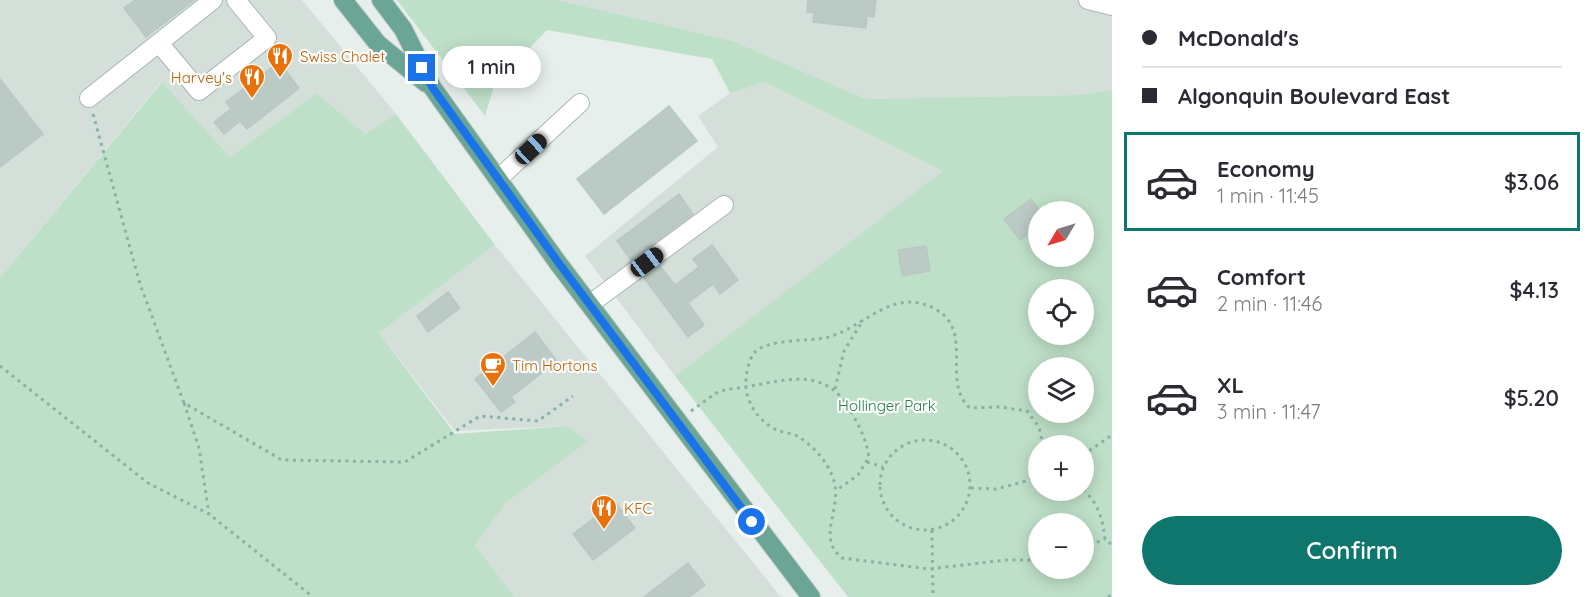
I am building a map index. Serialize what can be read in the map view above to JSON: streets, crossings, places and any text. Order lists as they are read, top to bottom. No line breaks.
{"parks":["Hollinger Park"],"places":{"restaurant":["Swiss Chalet","Harvey's","KFC"],"cafe":["Tim Hortons"]},"north":"bottom left","page":{"banner":["McDonald's","Algonquin Boulevard East"],"bubble":"1 min","list":[{"name":"Economy","note":"1 min · 11:45","value":"$3.06"},{"name":"Comfort","note":"2 min · 11:46","value":"$4.13"},{"name":"XL","note":"3 min · 11:47","value":"$5.20"}],"map_buttons":["+","−"],"buttons":"Confirm"}}
